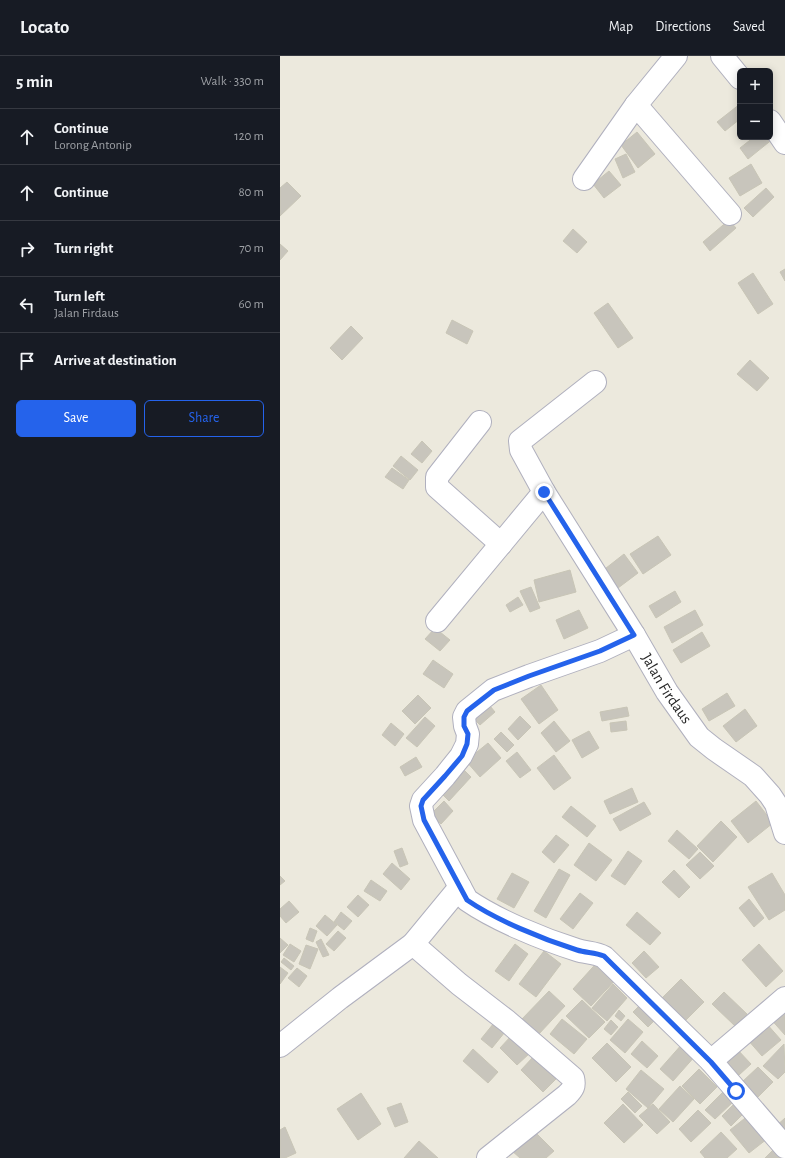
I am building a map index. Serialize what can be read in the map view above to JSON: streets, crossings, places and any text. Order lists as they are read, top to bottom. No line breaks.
{"streets":{"street":["Jalan Firdaus"]},"page":{"header":"Locato","nav":["Map","Directions","Saved"],"heading":["5 min","Walk · 330 m"],"map_buttons":["+","−"],"list":[["Continue","Lorong Antonip","120 m"],["Continue","80 m"],["Turn right","70 m"],["Turn left","Jalan Firdaus","60 m"],"Arrive at destination"],"buttons":["Save","Share"]}}
